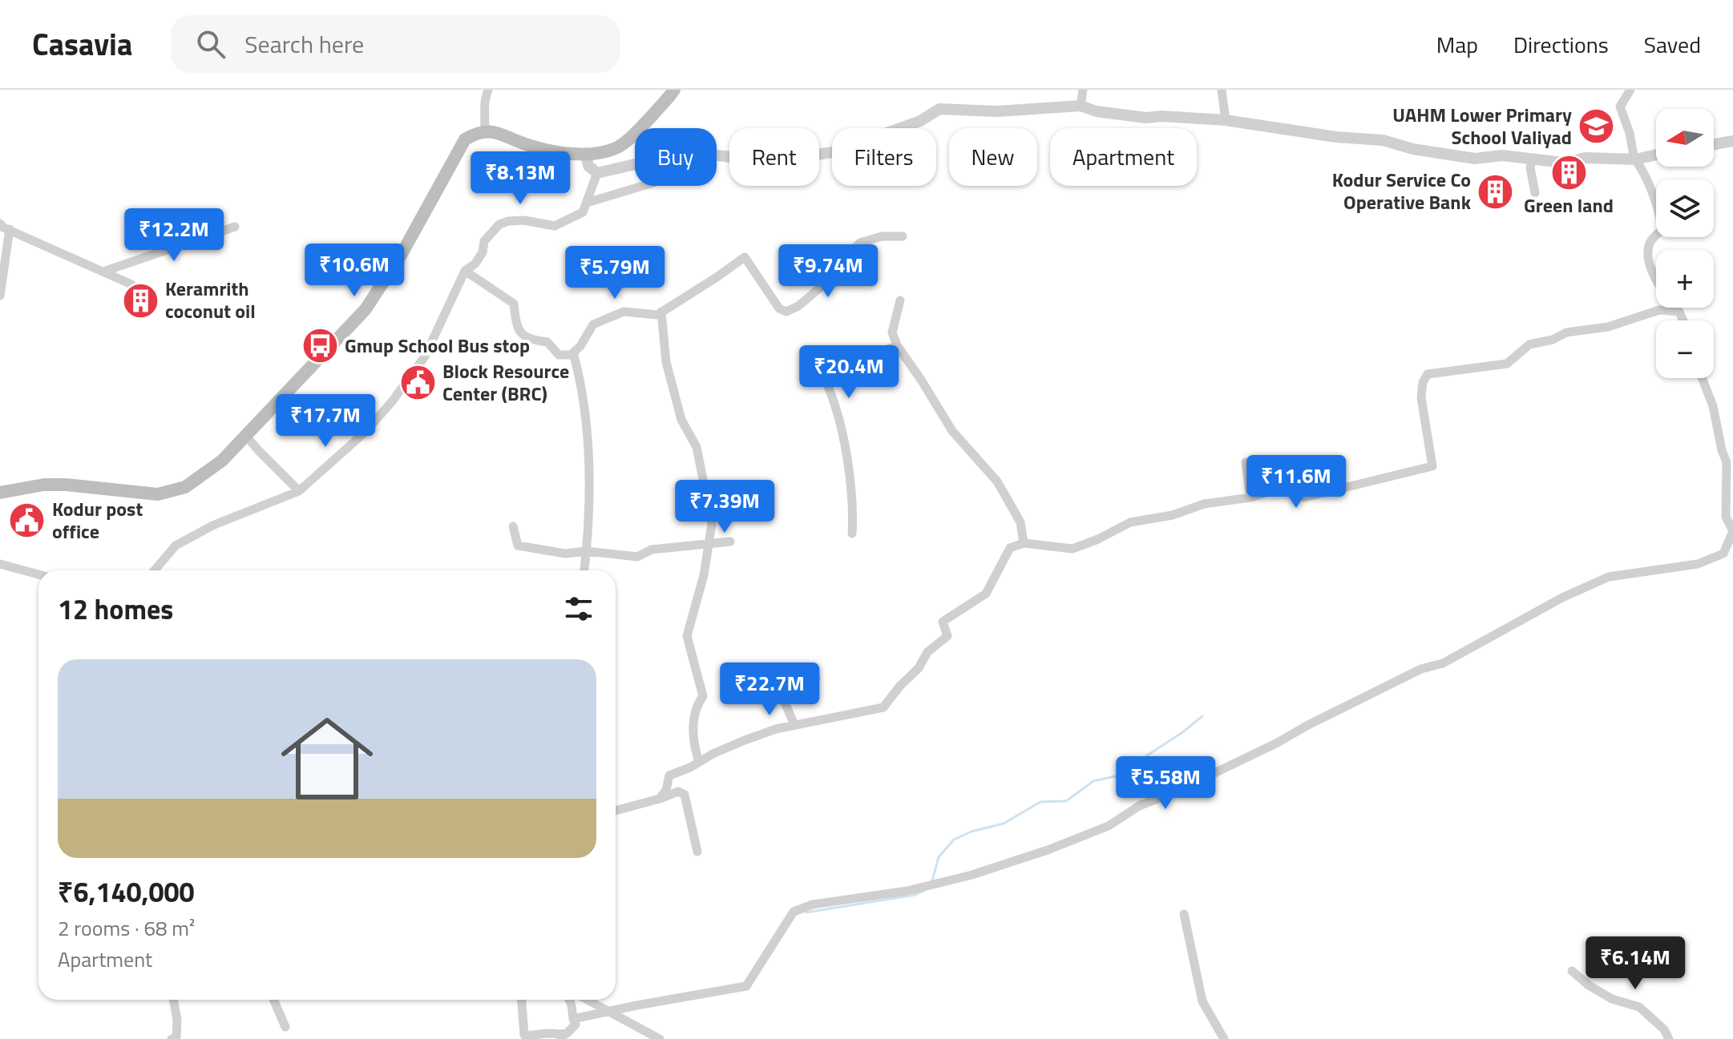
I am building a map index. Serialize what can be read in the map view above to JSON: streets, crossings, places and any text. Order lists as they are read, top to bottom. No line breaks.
{"places":{"school or university":["UAHM Lower Primary School Valiyad"],"building":["Green land","Kodur Service Co Operative Bank","Keramrith coconut oil"],"bus stop":["Gmup School Bus stop"],"public building":["Block Resource Center (BRC)","Kodur post office"]},"north":"left","page":{"header":"Casavia","search":"Search here","nav":["Map","Directions","Saved"],"map_buttons":["+","−"],"chip":["Buy","Rent","Filters","New","Apartment"],"price":["₹8.13M","₹12.2M","₹10.6M","₹9.74M","₹5.79M","₹20.4M","₹17.7M","₹11.6M","₹7.39M","₹22.7M","₹5.58M","₹6.14M"],"heading":"12 homes","list":[{"name":"₹6,140,000","note":"2 rooms · 68 m² · Apartment"}]}}
